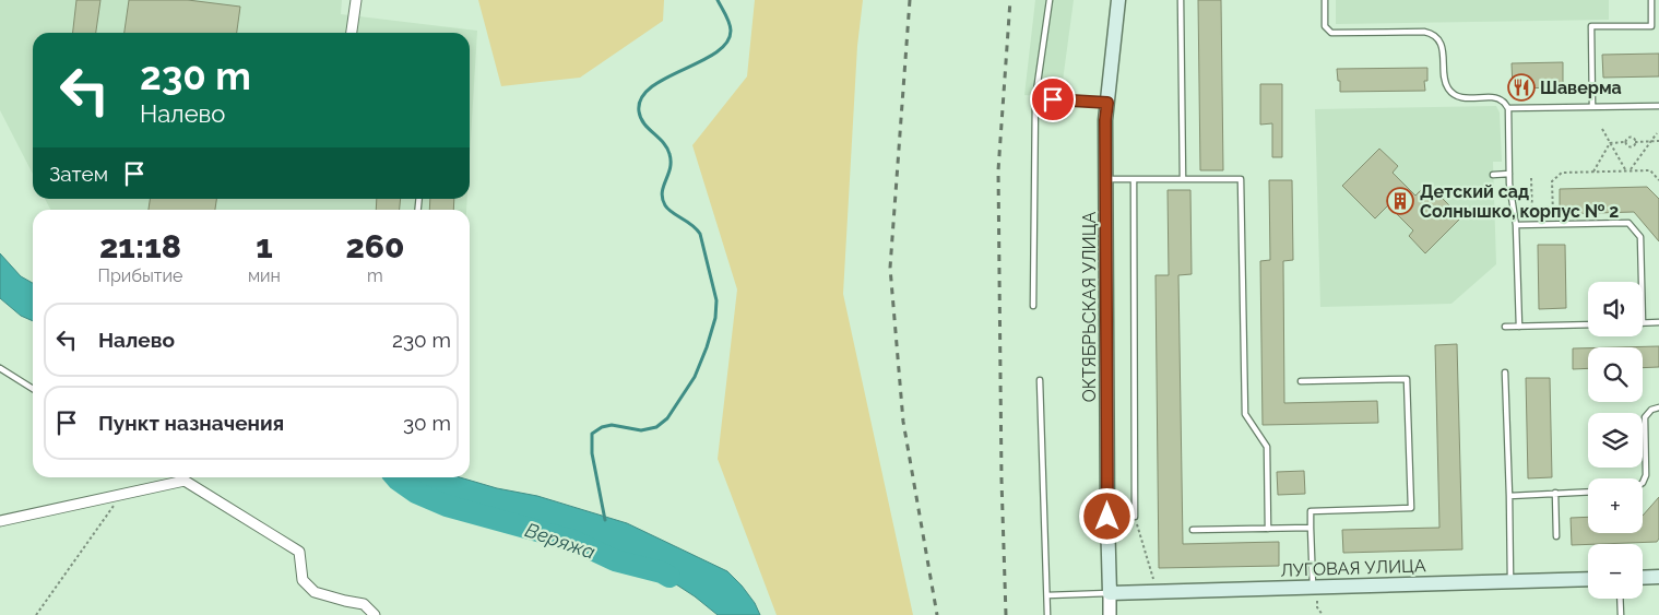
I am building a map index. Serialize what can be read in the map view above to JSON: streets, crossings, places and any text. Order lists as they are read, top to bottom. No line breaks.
{"streets":{"main road":["ОКТЯБРЬСКАЯ УЛИЦА","ЛУГОВАЯ УЛИЦА"]},"crossings":[["ОКТЯБРЬСКАЯ УЛИЦА","ЛУГОВАЯ УЛИЦА"]],"water":["Веряжа"],"places":{"restaurant":["Шаверма"],"building":["Детский сад Солнышко, корпус № 2"]},"page":{"turn":["230 m","Налево"],"then":"Затем","eta":["21:18","Прибытие","1","мин","260","m"],"map_buttons":["+","−"],"list":[{"name":"Налево","value":"230 m"},{"name":"Пункт назначения","value":"30 m"}]}}
